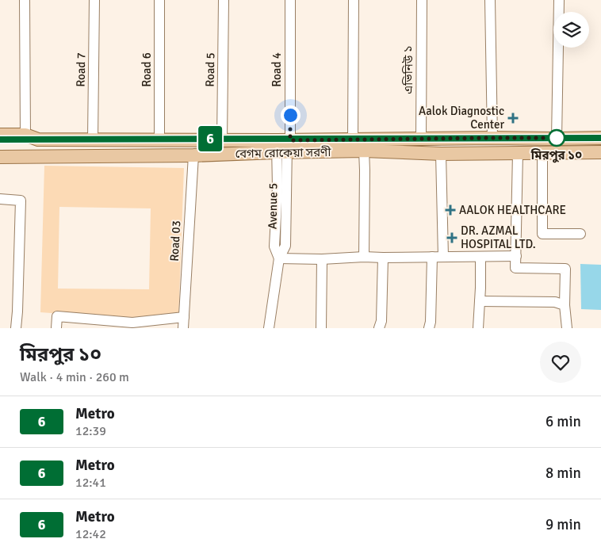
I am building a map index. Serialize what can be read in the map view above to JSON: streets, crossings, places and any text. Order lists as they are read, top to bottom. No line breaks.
{"streets":{"main road":["বেগম রোকেয়া সরণী"],"street":["Road 7","Road 6","Road 5","Road 4","এভিনিউ ১","Avenue 5","Road 03"]},"crossings":[["Road 7","বেগম রোকেয়া সরণী"],["Road 6","বেগম রোকেয়া সরণী"],["Road 5","বেগম রোকেয়া সরণী"],["Road 4","বেগম রোকেয়া সরণী"],["Road 4","Avenue 5"],["এভিনিউ ১","বেগম রোকেয়া সরণী"],["বেগম রোকেয়া সরণী","Avenue 5"],["বেগম রোকেয়া সরণী","Road 03"]],"places":{"health":["Aalok Diagnostic Center","AALOK HEALTHCARE","DR. AZMAL HOSPITAL LTD."],"other":["মিরপুর ১০"]},"lines":["metro line 6"],"page":{"on_map":"6","heading":["মিরপুর ১০","Walk · 4 min · 260 m"],"list":[{"mark":"6","name":"Metro","note":"12:39","value":"6 min"},{"mark":"6","name":"Metro","note":"12:41","value":"8 min"},{"mark":"6","name":"Metro","note":"12:42","value":"9 min"}]}}
